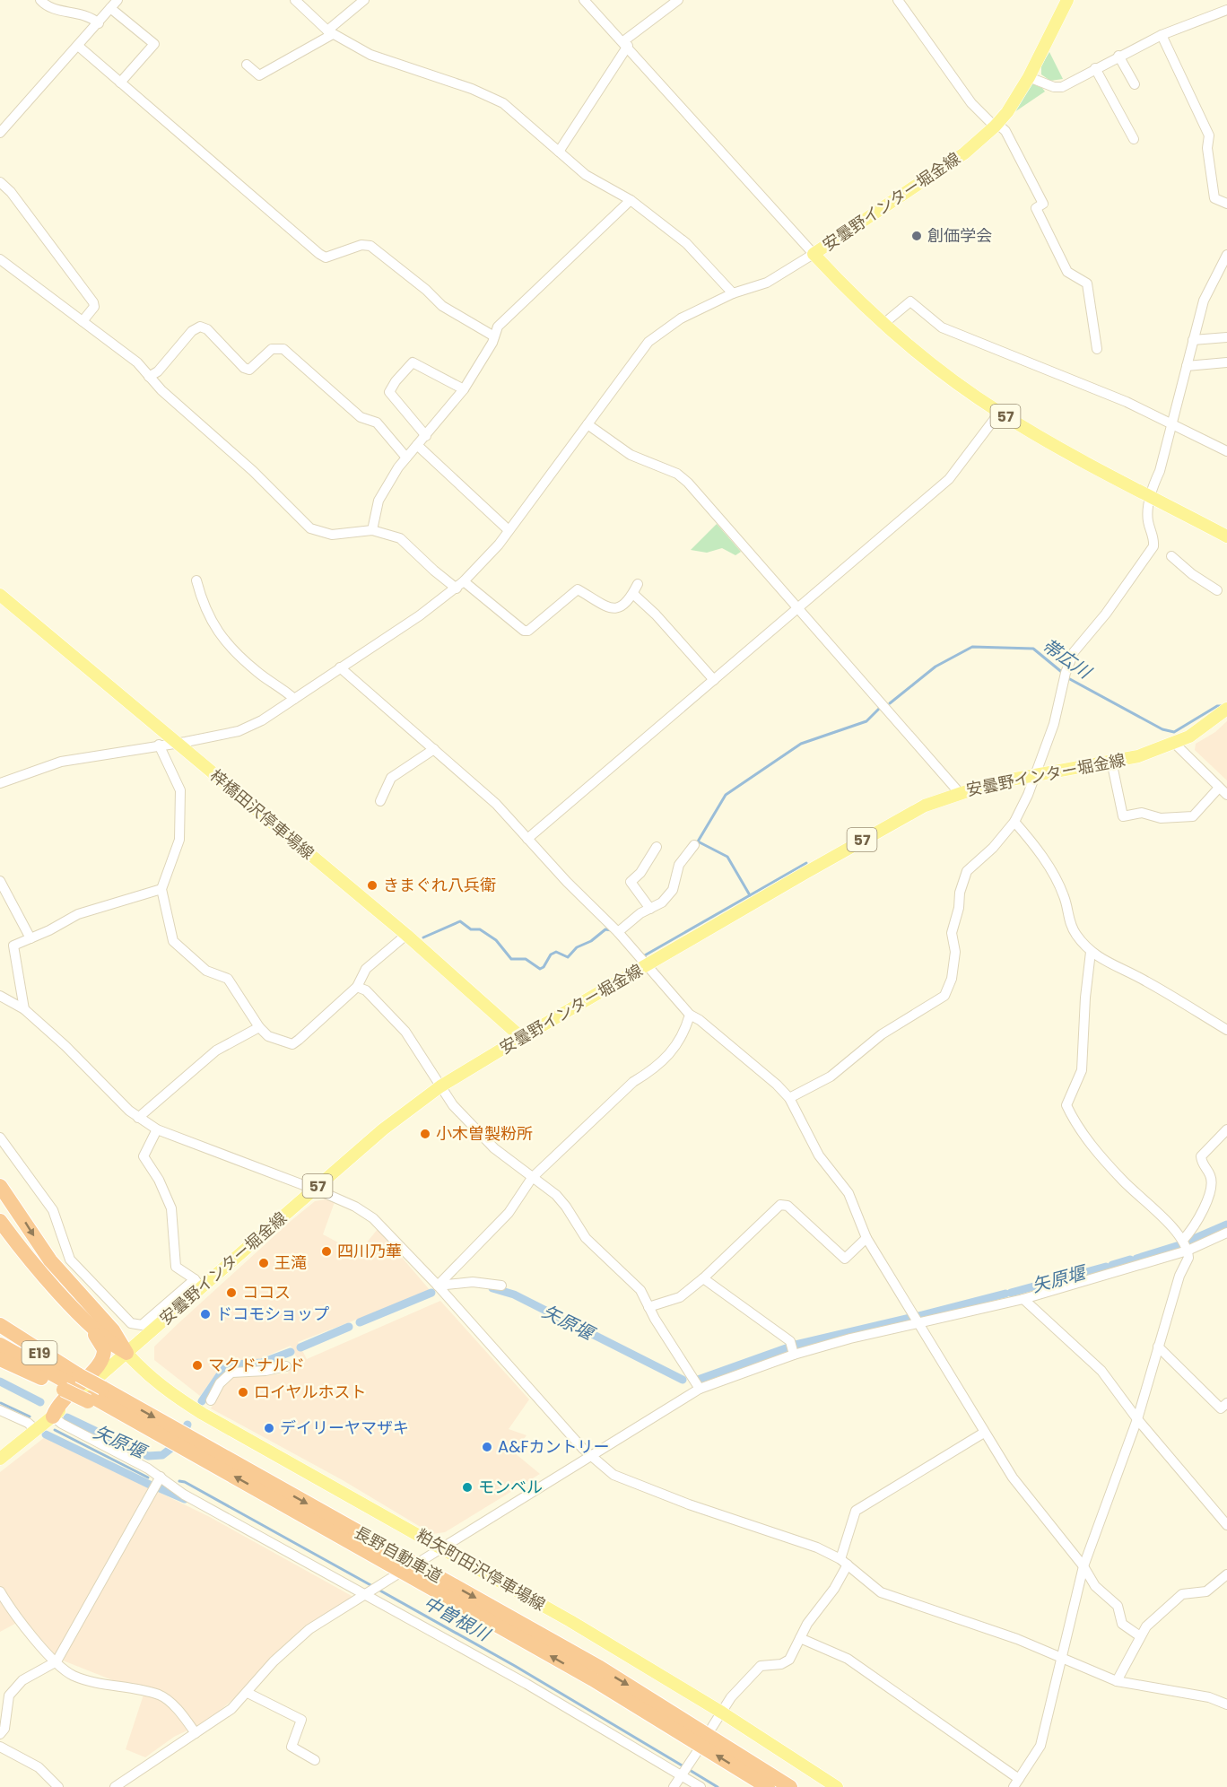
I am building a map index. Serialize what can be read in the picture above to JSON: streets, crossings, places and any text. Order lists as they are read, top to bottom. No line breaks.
{"streets":{"highway":["E19","長野自動車道"],"main road":["安曇野インター堀金線","57","梓橋田沢停車場線","粕矢町田沢停車場線"]},"crossings":[["安曇野インター堀金線","梓橋田沢停車場線"],["安曇野インター堀金線","粕矢町田沢停車場線"]],"water":["帯広川","矢原堰","中曽根川"],"places":["創価学会","きまぐれ八兵衛","小木曽製粉所","四川乃華","王滝","ココス","ドコモショップ","マクドナルド","ロイヤルホスト","デイリーヤマザキ","A&Fカントリー","モンベル"]}
